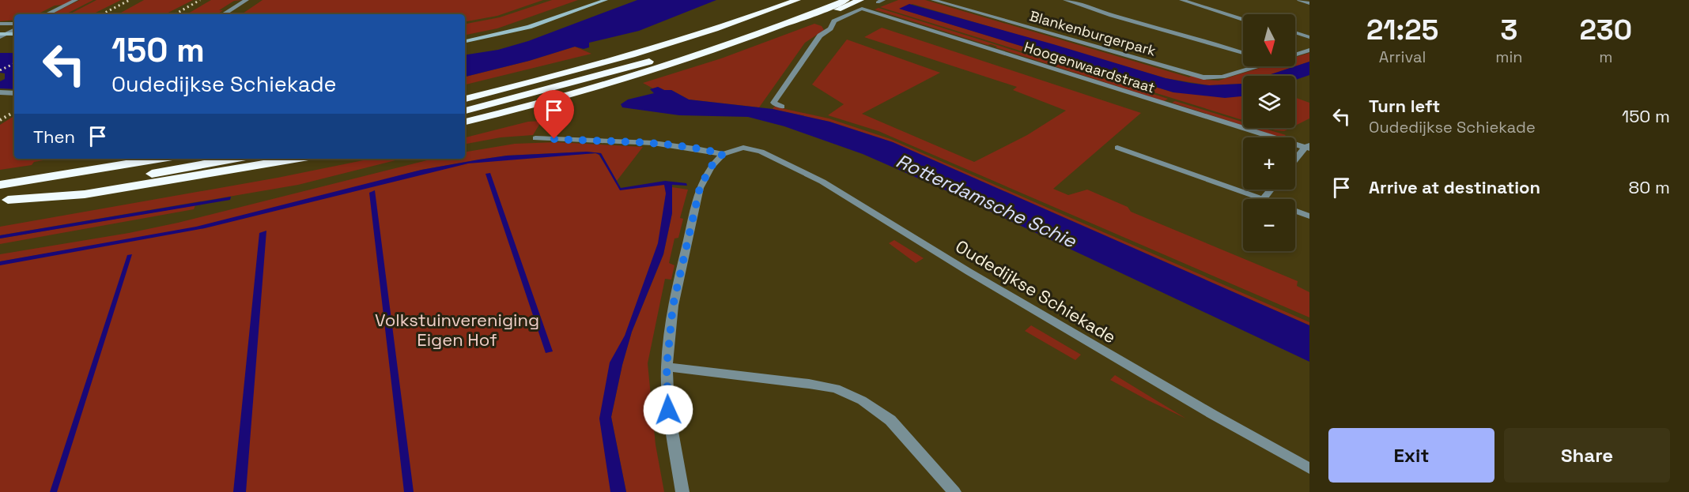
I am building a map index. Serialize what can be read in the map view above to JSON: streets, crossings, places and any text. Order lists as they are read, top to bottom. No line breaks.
{"streets":{"street":["Blankenburgerpark","Hoogenwaardstraat","Oudedijkse Schiekade"]},"water":["Rotterdamsche Schie"],"parks":["Volkstuinvereniging Eigen Hof"],"north":"bottom","page":{"eta":["21:25","Arrival","3","min","230","m"],"map_buttons":["+","−"],"turn":["150 m","Oudedijkse Schiekade"],"list":[{"name":"Turn left","note":"Oudedijkse Schiekade","value":"150 m"},{"name":"Arrive at destination","value":"80 m"}],"then":"Then","buttons":["Exit","Share"]}}
